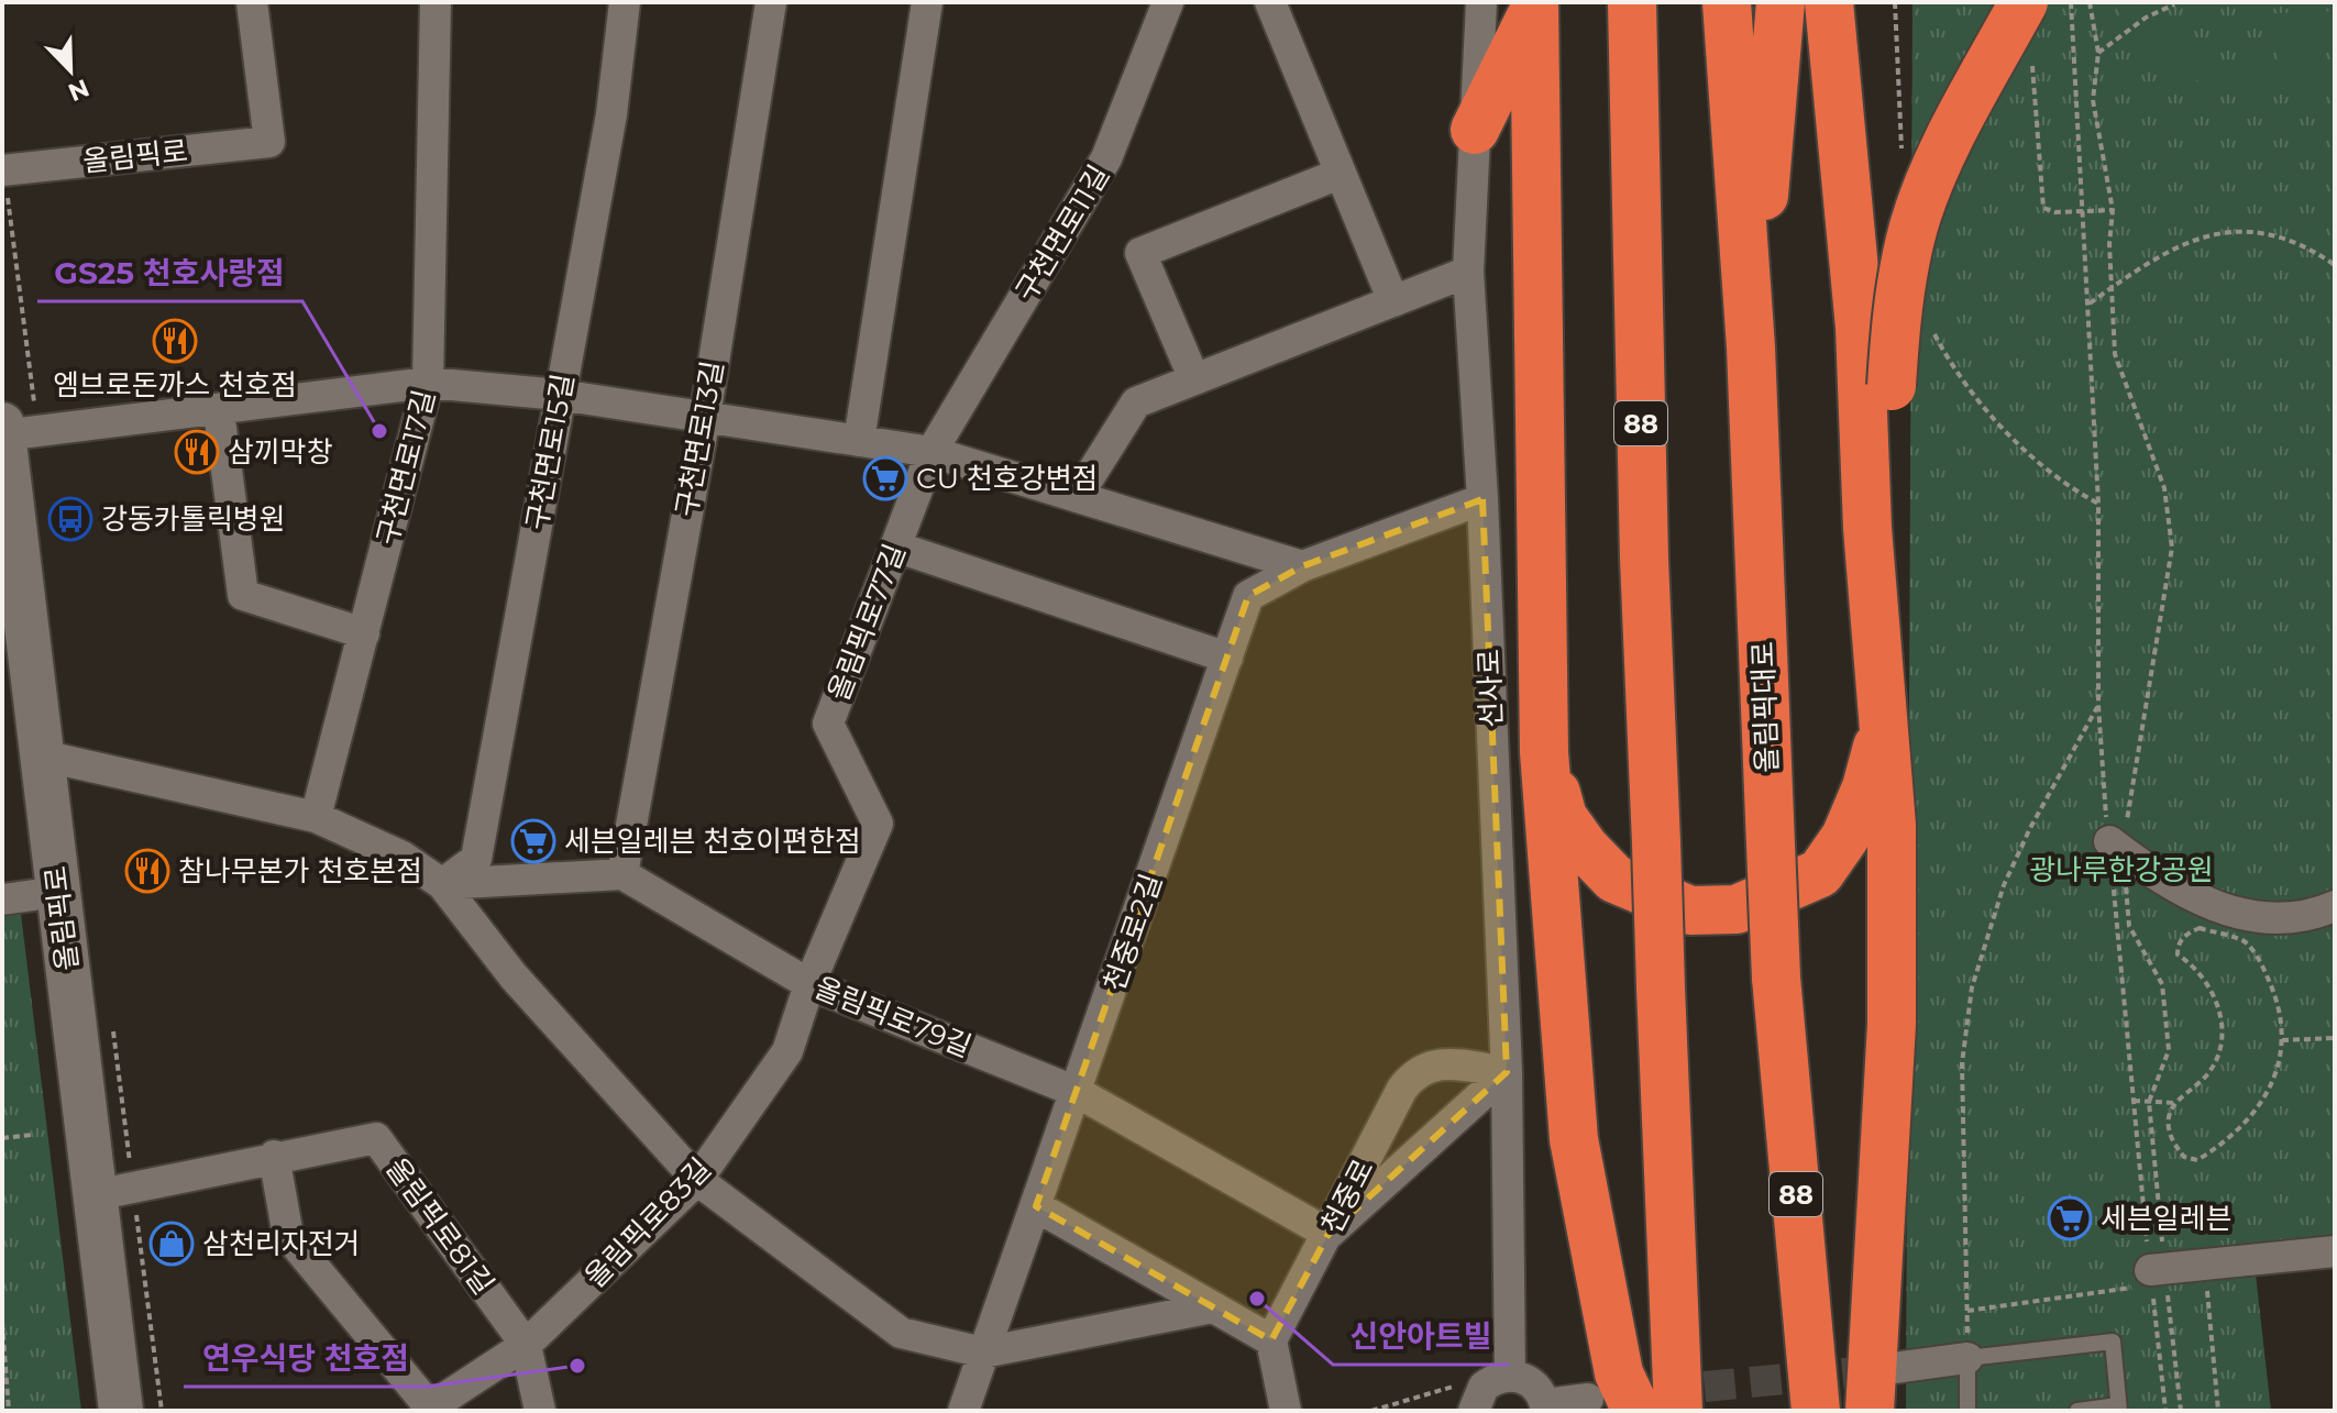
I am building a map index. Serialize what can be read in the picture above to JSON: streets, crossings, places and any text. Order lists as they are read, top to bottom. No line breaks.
{"streets":{"highway":["88","올림픽대로"],"main road":["올림픽로"],"street":["구천면로11길","구천면로13길","구천면로15길","구천면로17길","올림픽로77길","선사로","천중로2길","올림픽로79길","천중로","올림픽로83길","올림픽로81길"]},"crossings":[["올림픽로","올림픽로81길"],["구천면로11길","올림픽로77길"],["구천면로13길","올림픽로79길"],["올림픽로77길","올림픽로79길"],["올림픽로77길","올림픽로83길"],["선사로","천중로2길"],["선사로","천중로"],["천중로2길","올림픽로79길"],["올림픽로79길","천중로"],["올림픽로79길","올림픽로83길"],["올림픽로83길","올림픽로81길"]],"parks":["광나루한강공원"],"places":{"restaurant":["엠브로돈까스 천호점","삼끼막창","참나무본가 천호본점"],"other":["GS25 천호사랑점","신안아트빌","연우식당 천호점"],"supermarket":["CU 천호강변점","세븐일레븐 천호이편한점","세븐일레븐"],"bus stop":["강동카톨릭병원"],"shop":["삼천리자전거"]},"north":"bottom right"}
